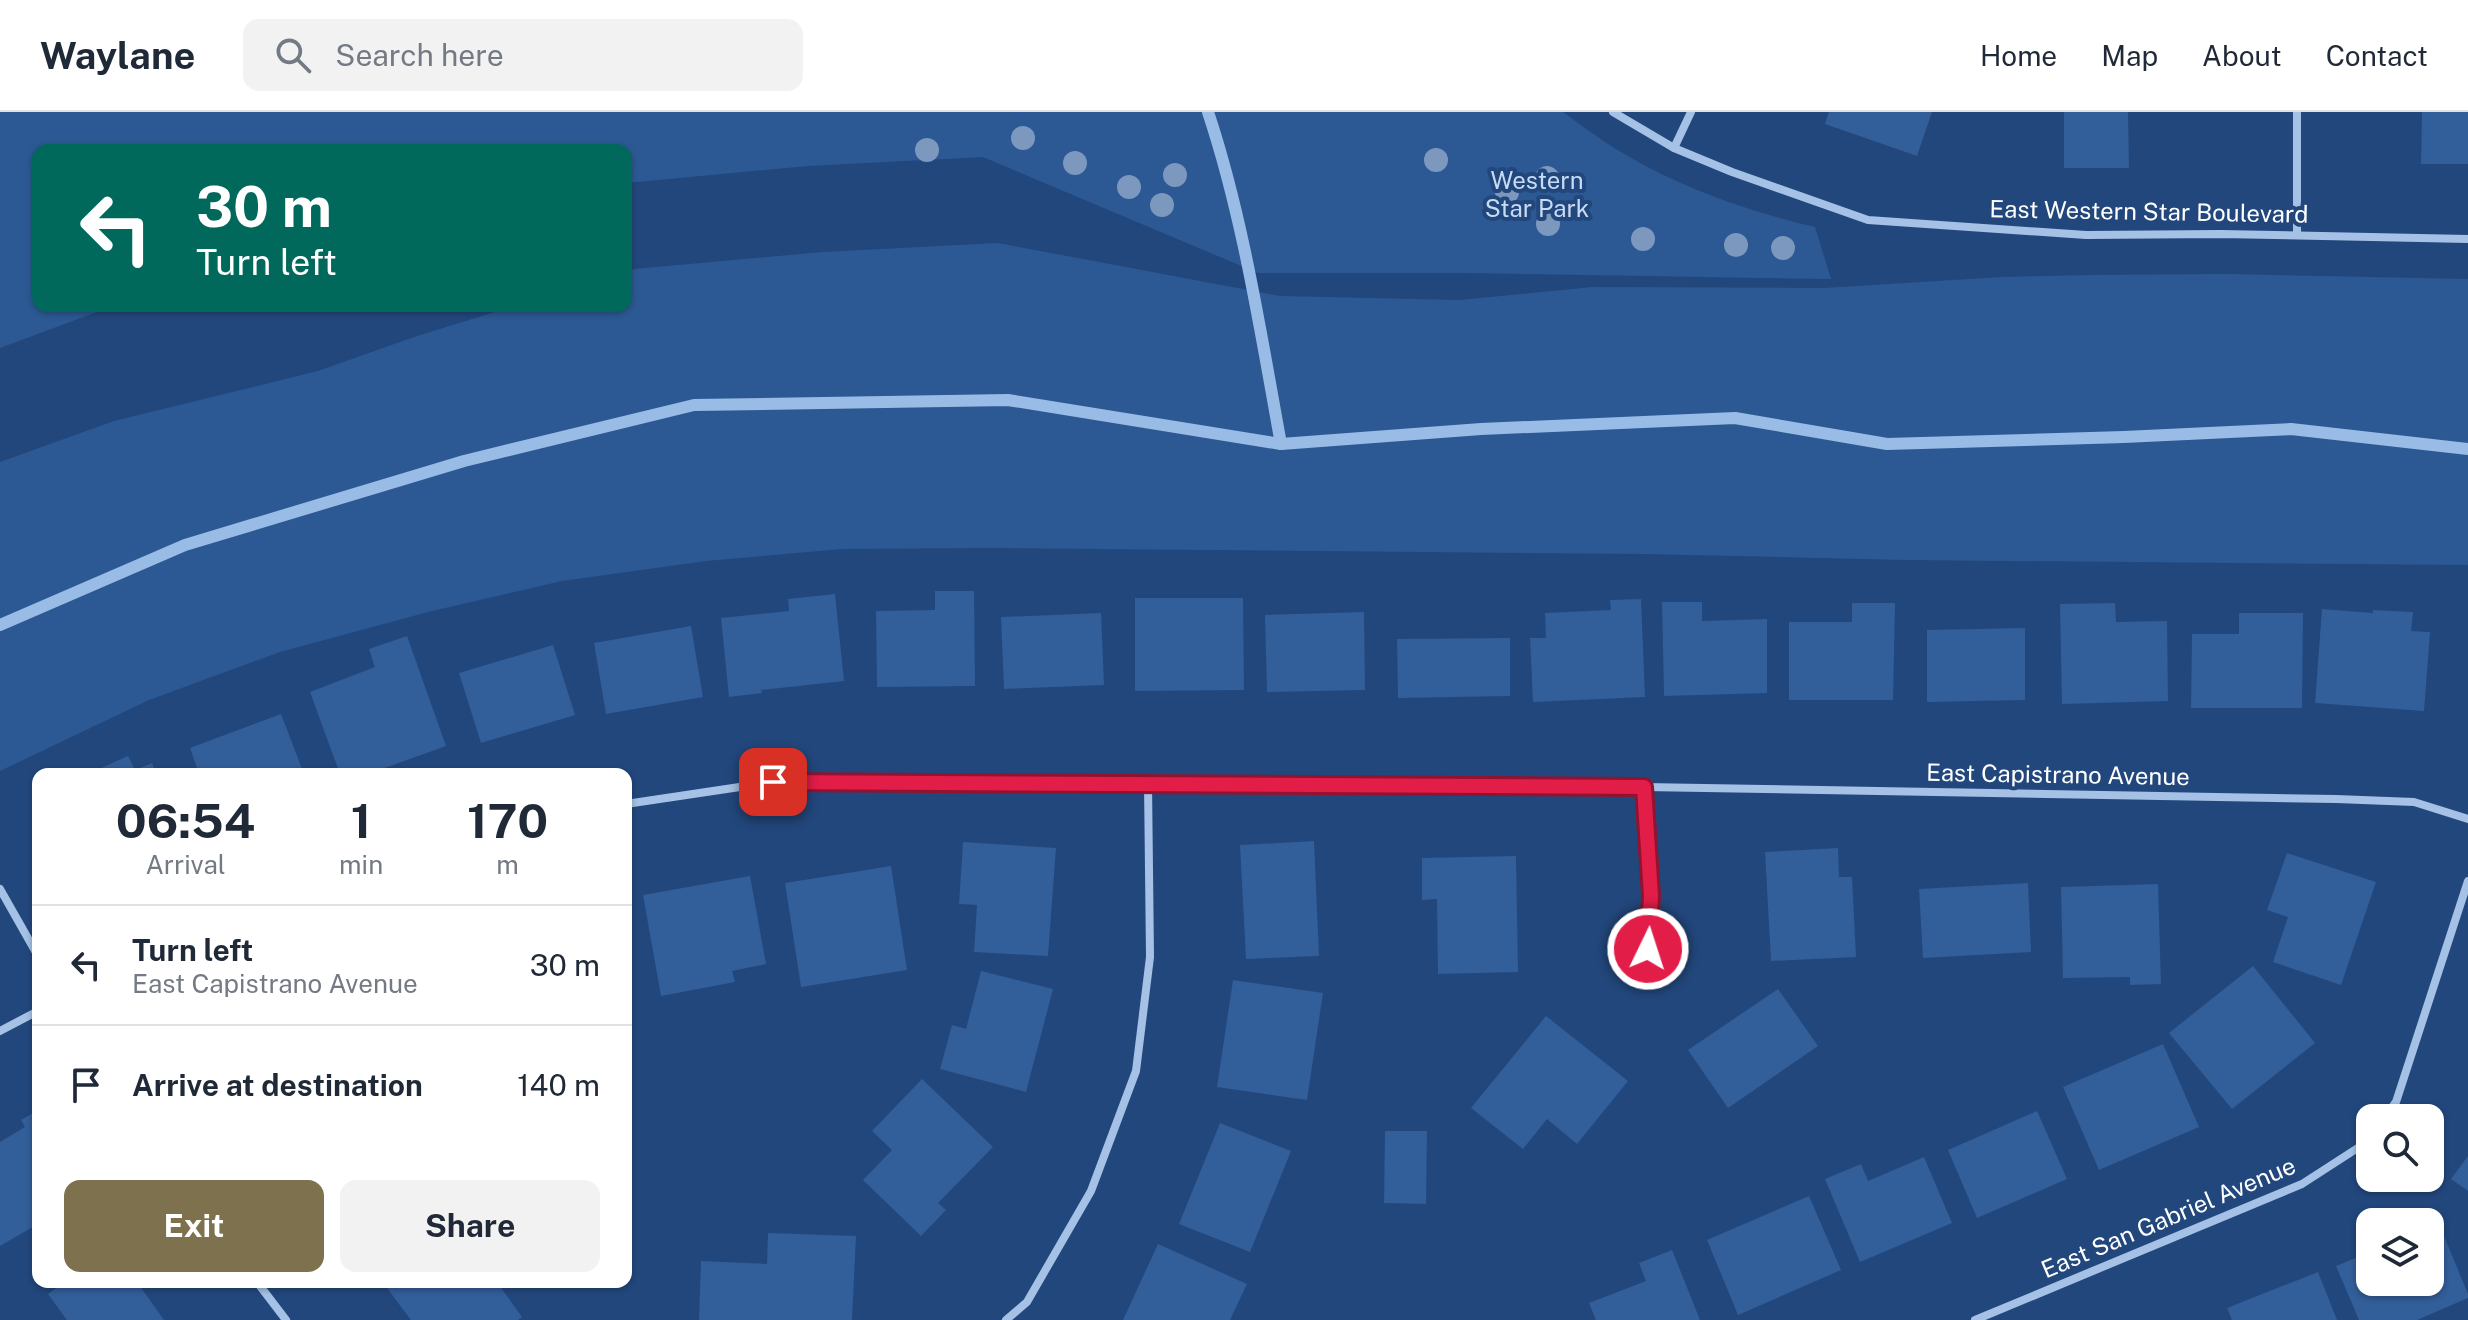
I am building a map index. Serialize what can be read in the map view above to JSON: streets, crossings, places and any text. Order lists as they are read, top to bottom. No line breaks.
{"streets":{"street":["East Western Star Boulevard","East Capistrano Avenue","East San Gabriel Avenue"]},"parks":["Western Star Park"],"page":{"header":"Waylane","search":"Search here","nav":["Home","Map","About","Contact"],"turn":["30 m","Turn left"],"eta":["06:54","Arrival","1","min","170","m"],"list":[{"name":"Turn left","note":"East Capistrano Avenue","value":"30 m"},{"name":"Arrive at destination","value":"140 m"}],"buttons":["Exit","Share"]}}
